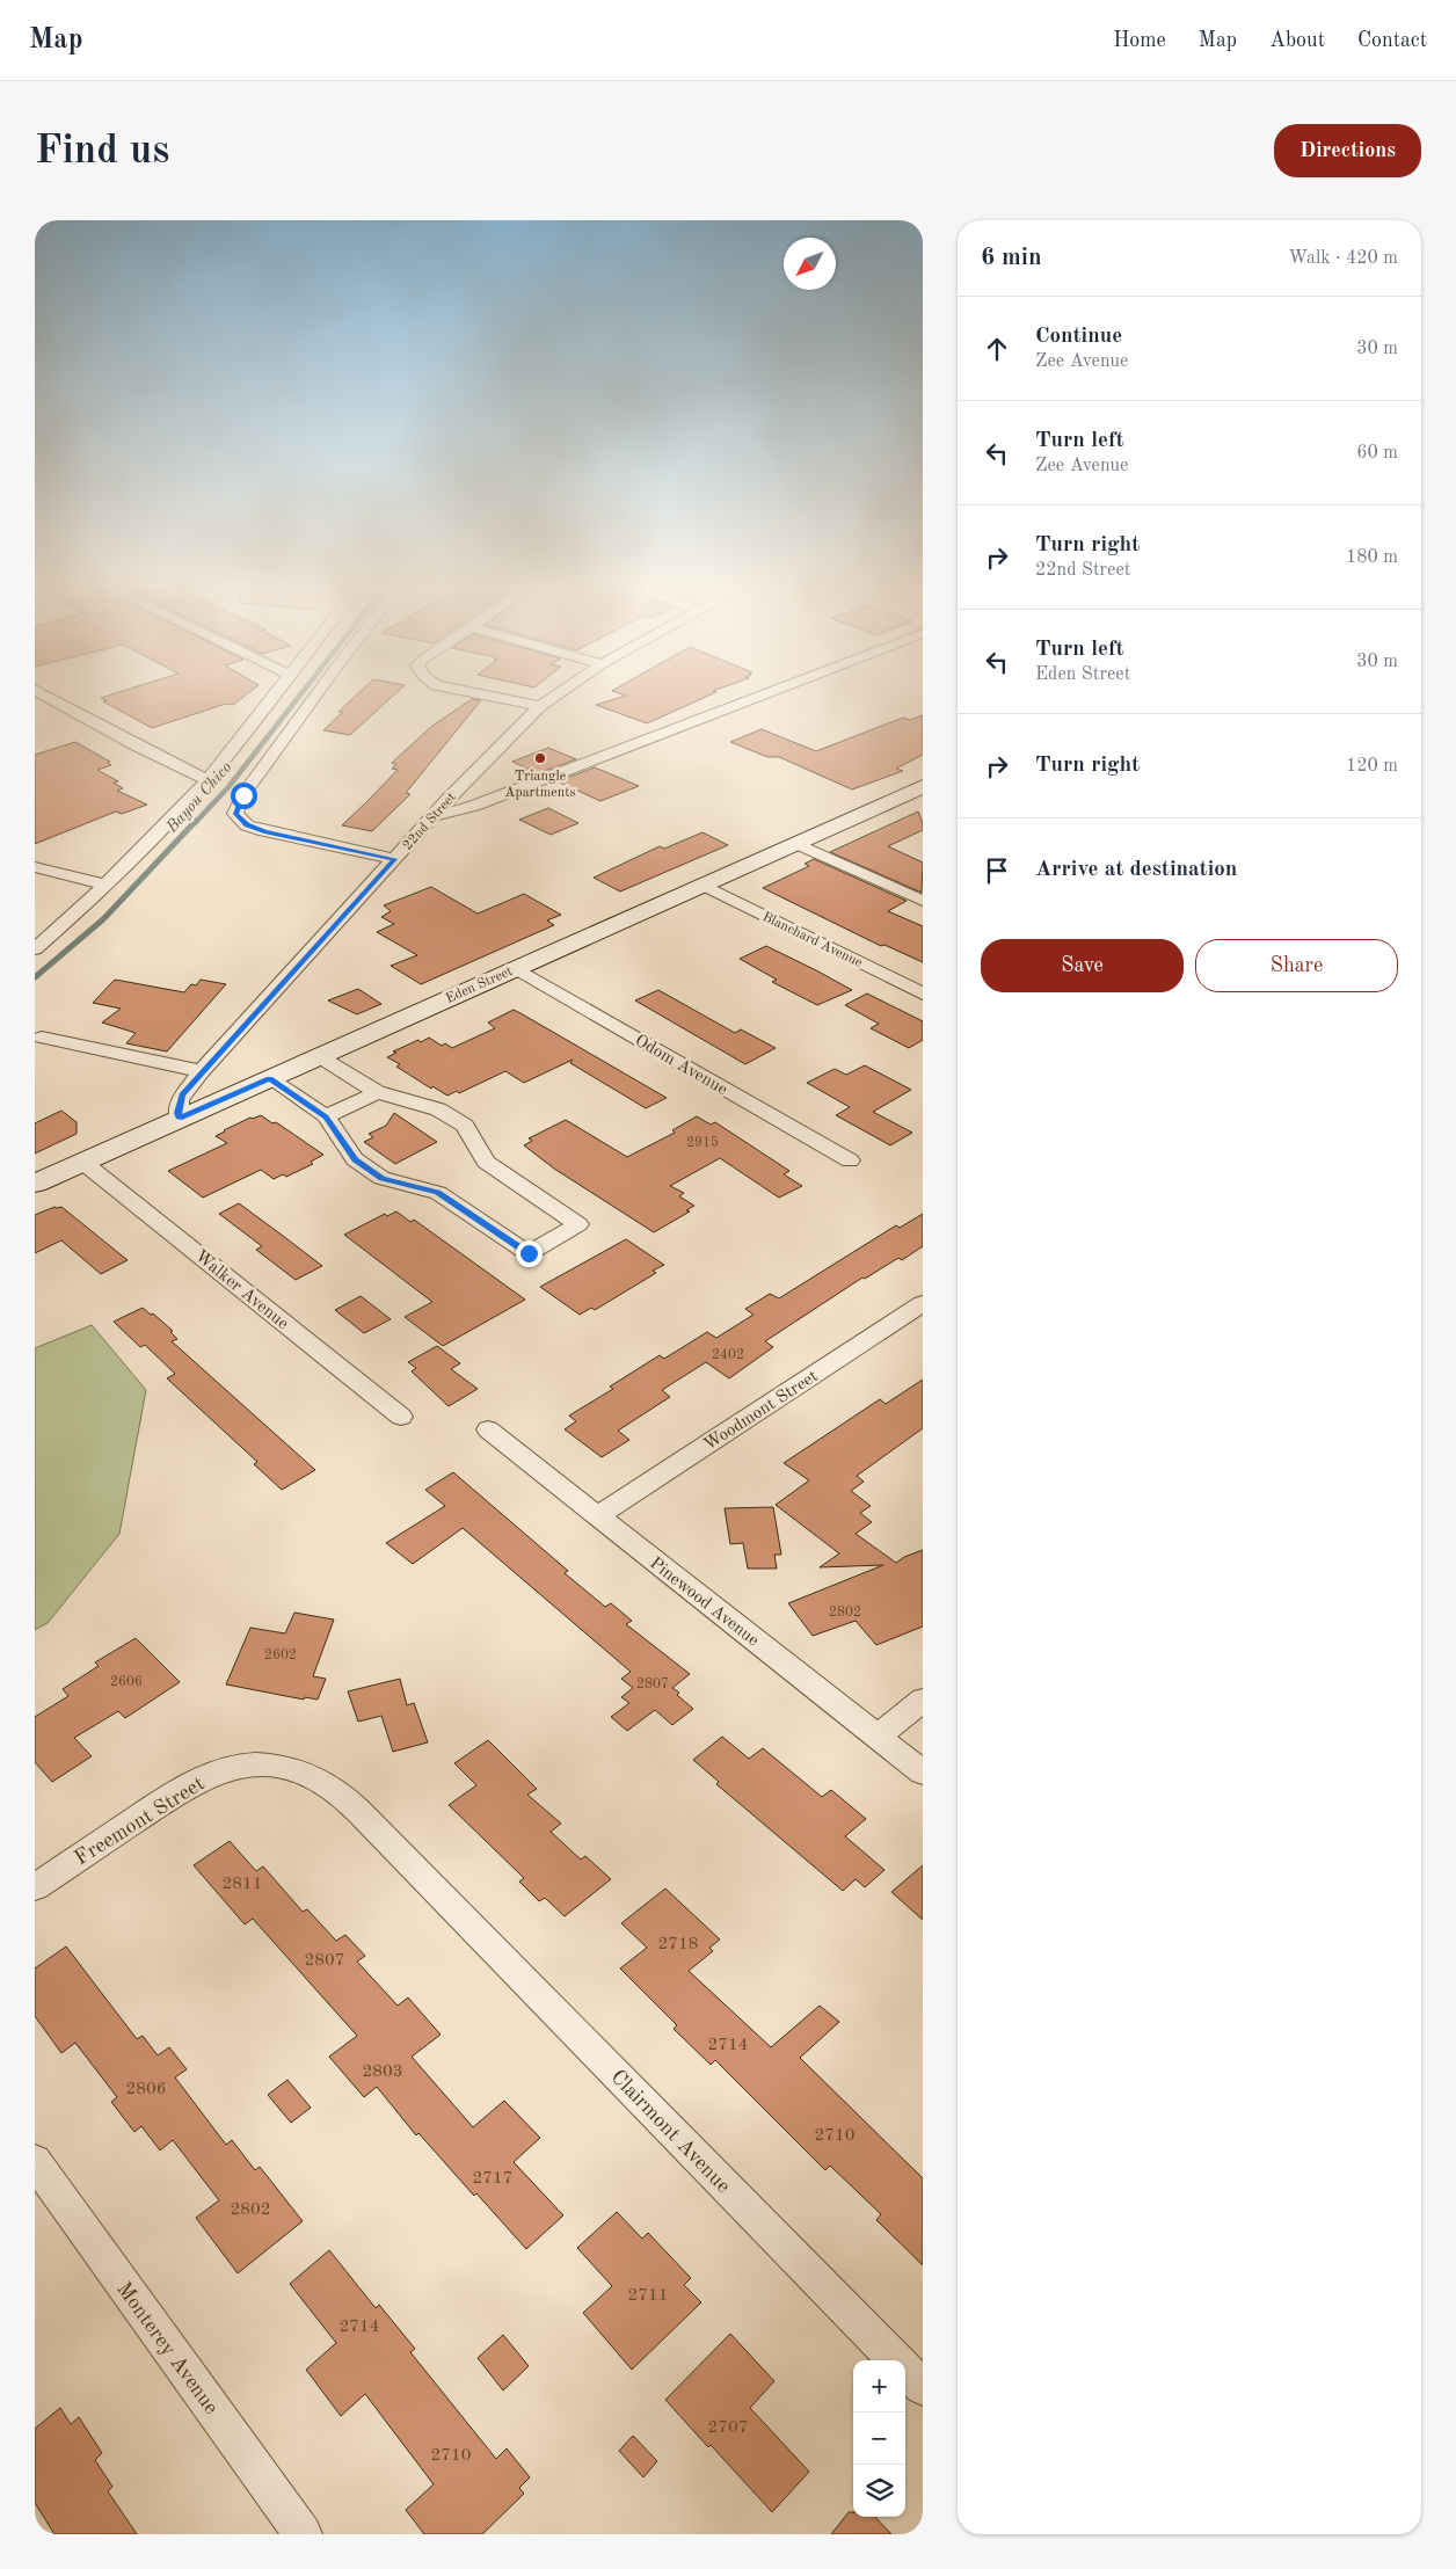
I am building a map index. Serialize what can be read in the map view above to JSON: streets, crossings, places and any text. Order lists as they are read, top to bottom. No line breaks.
{"streets":{"street":["22nd Street","Blanchard Avenue","Eden Street","Odom Avenue","Walker Avenue","Woodmont Street","Pinewood Avenue","Freemont Street","Clairmont Avenue","Monterey Avenue"]},"crossings":[["22nd Street","Eden Street"],["Blanchard Avenue","Eden Street"],["Eden Street","Odom Avenue"],["Eden Street","Walker Avenue"],["Woodmont Street","Pinewood Avenue"],["Freemont Street","Clairmont Avenue"]],"water":["Bayou Chico"],"places":["Triangle Apartments"],"house_numbers":["2915","2402","2802","2602","2606","2807","2811","2718","2807","2714","2803","2806","2710","2717","2802","2711","2714","2707","2710"],"north":"bottom left","page":{"header":"Map","nav":["Home","Map","About","Contact"],"buttons":["Directions",["Save","Share"]],"title":"Find us","heading":["6 min","Walk · 420 m"],"list":[["Continue","Zee Avenue","30 m"],["Turn left","Zee Avenue","60 m"],["Turn right","22nd Street","180 m"],["Turn left","Eden Street","30 m"],["Turn right","120 m"],"Arrive at destination"],"map_buttons":["+","−"]}}
